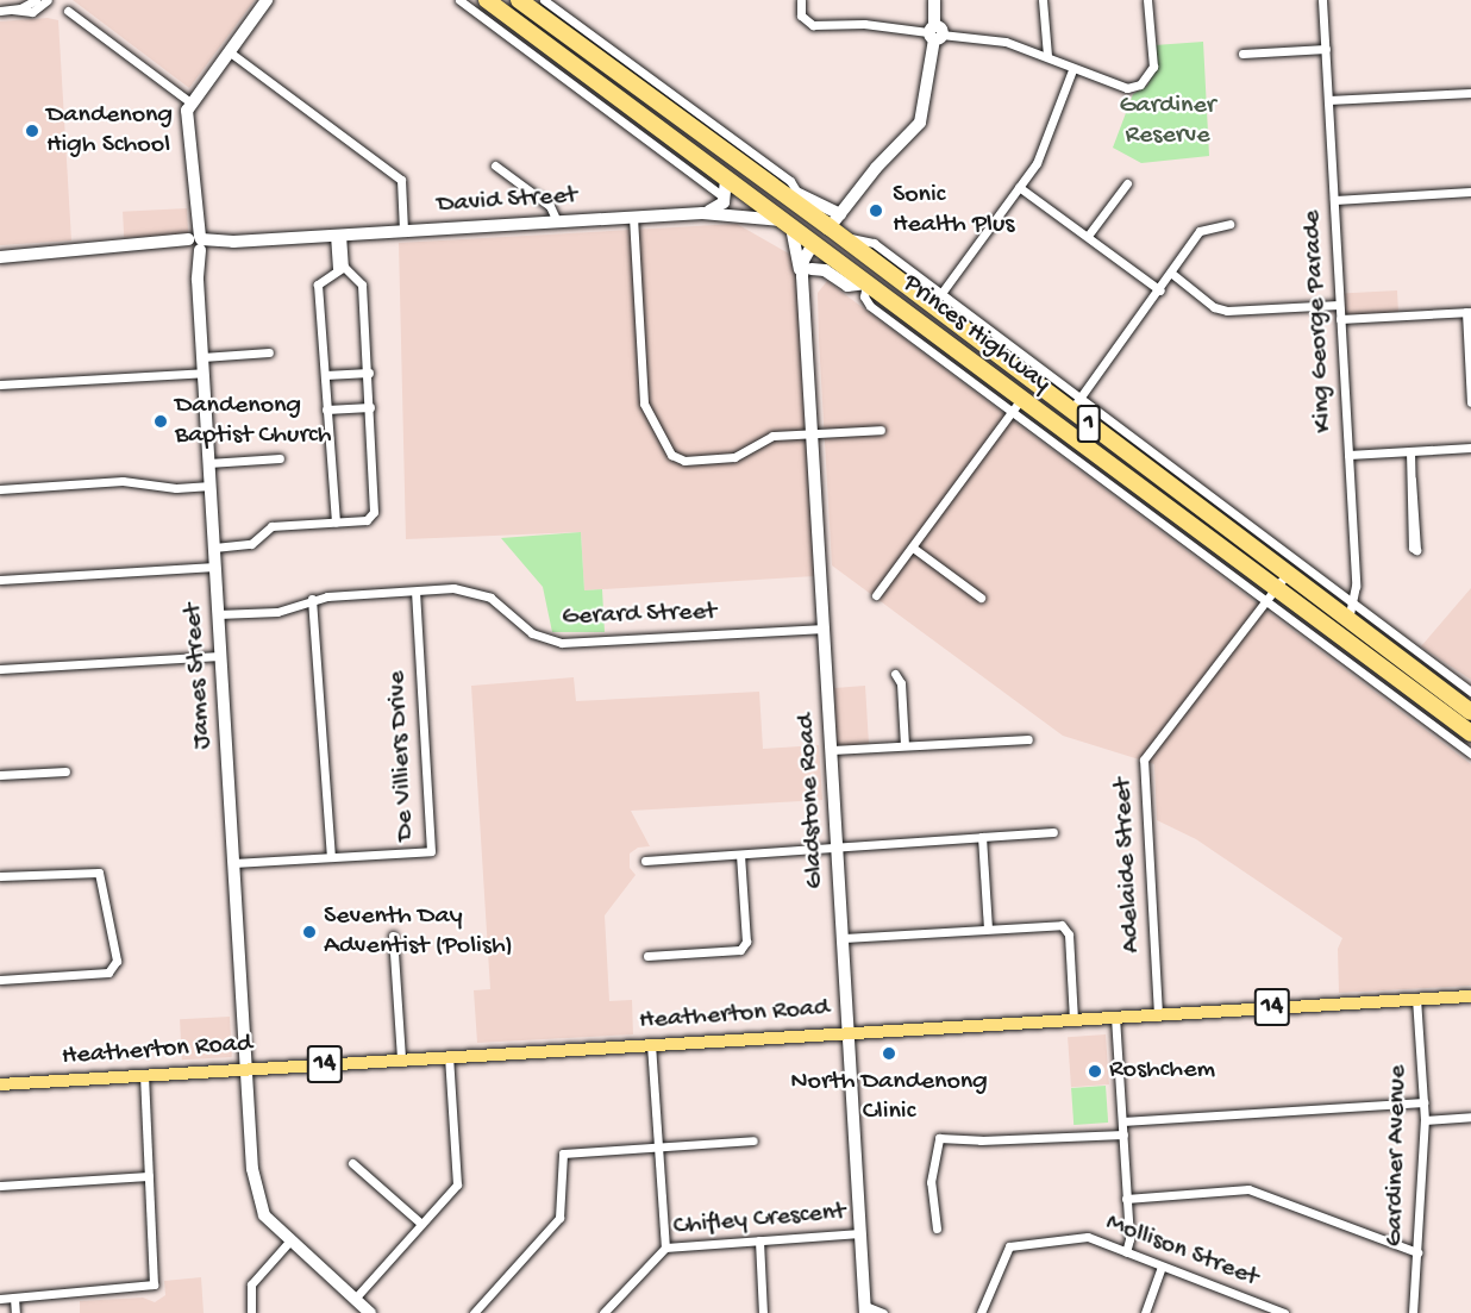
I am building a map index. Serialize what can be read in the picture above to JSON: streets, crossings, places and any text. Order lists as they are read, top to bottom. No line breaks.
{"streets":{"highway":["Princes Highway","1"],"main road":["David Street","James Street","Gladstone Road","14","Heatherton Road"],"street":["King George Parade","Gerard Street","De Villiers Drive","Adelaide Street","Gardiner Avenue","Chifley Crescent","Mollison Street"]},"crossings":[["David Street","Princes Highway"],["David Street","James Street"],["King George Parade","Princes Highway"],["Princes Highway","Gladstone Road"],["Princes Highway","Adelaide Street"],["Gerard Street","James Street"],["Gerard Street","De Villiers Drive"],["Gerard Street","Gladstone Road"],["James Street","De Villiers Drive"],["James Street","Heatherton Road"],["Gladstone Road","Heatherton Road"],["Gladstone Road","Chifley Crescent"],["Adelaide Street","Heatherton Road"],["Heatherton Road","Gardiner Avenue"]],"parks":["Gardiner Reserve"],"places":["Dandenong High School","Sonic Health Plus","Dandenong Baptist Church","Seventh Day Adventist (Polish)","North Dandenong Clinic","Roshchem"]}
